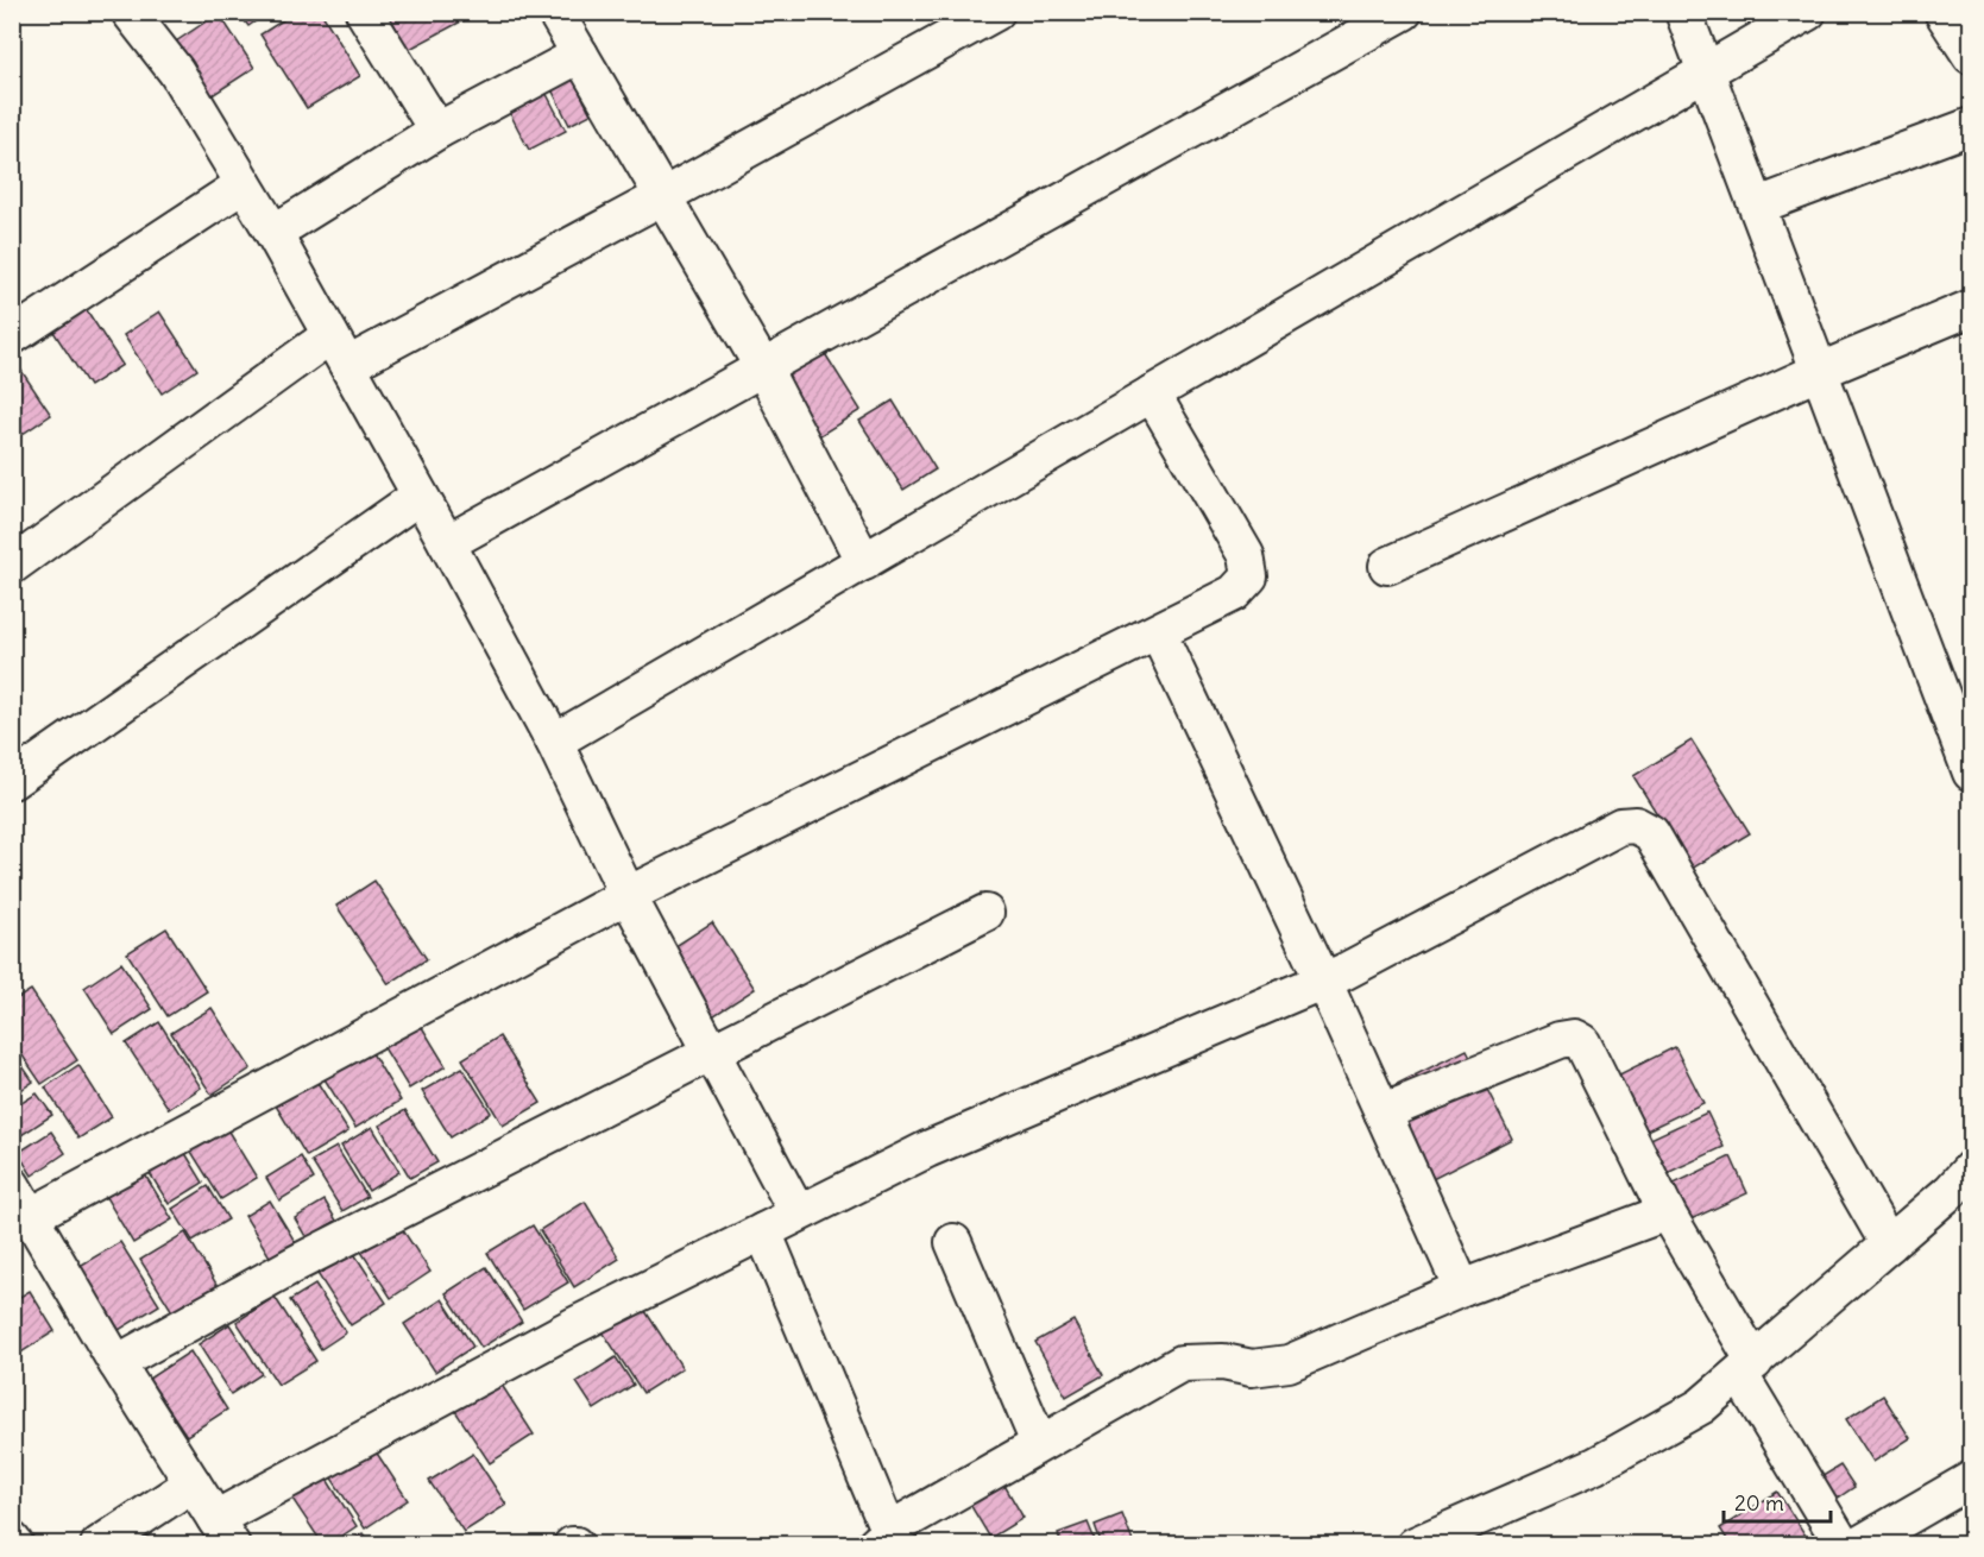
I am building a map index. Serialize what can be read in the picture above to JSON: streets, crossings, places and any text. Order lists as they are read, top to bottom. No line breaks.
{"scale_bar":"20 m"}
